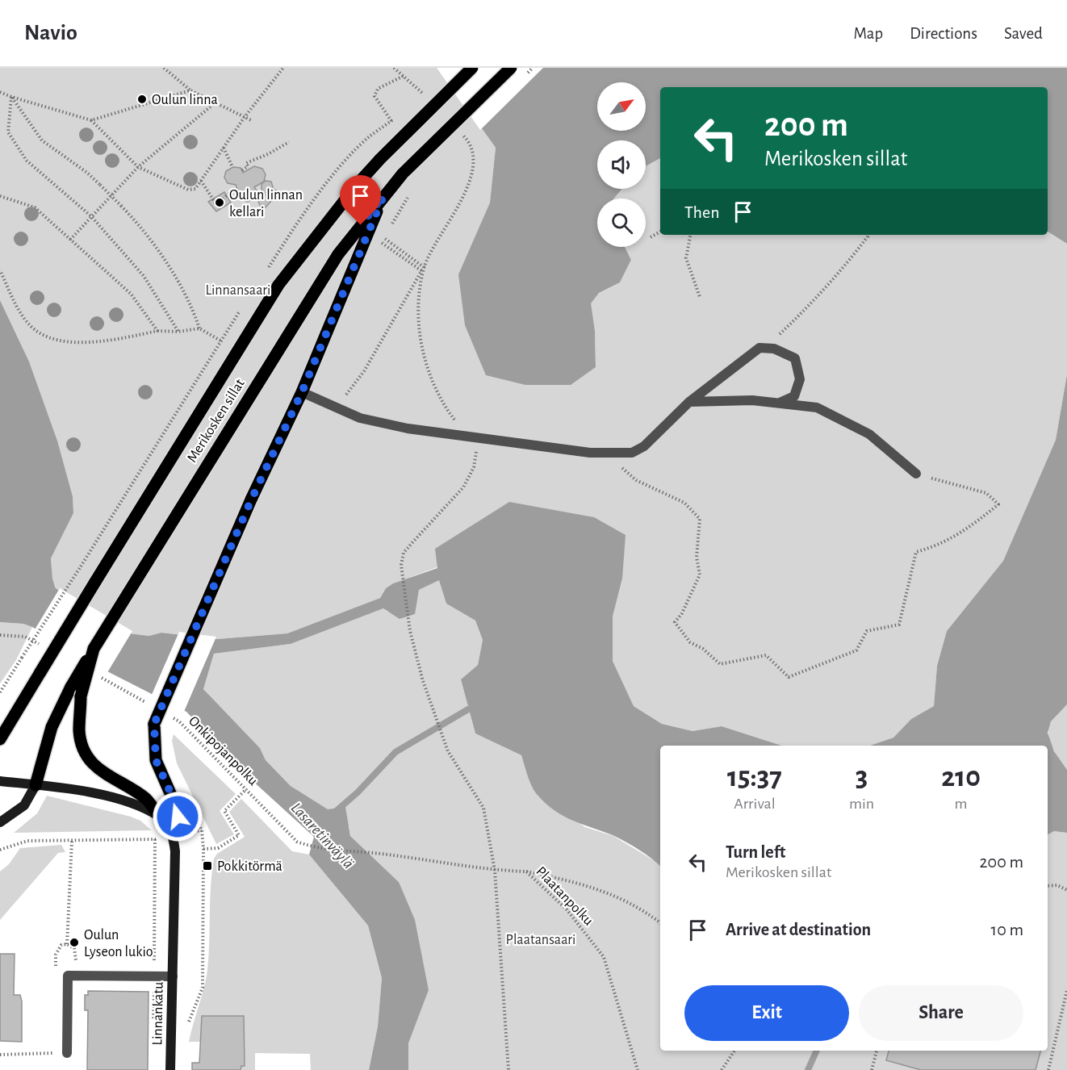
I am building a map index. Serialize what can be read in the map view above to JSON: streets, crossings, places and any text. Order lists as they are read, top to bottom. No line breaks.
{"streets":{"main road":["Merikosken sillat","Linnankatu"],"path":["Onkipojanpolku","Plaatanpolku"]},"crossings":[["Onkipojanpolku","Plaatanpolku"]],"water":["Lasaretinväylä"],"parks":["Linnansaari","Plaatansaari"],"places":{"other":["Oulun linna","Oulun linnan kellari","Oulun Lyseon lukio"],"transit":["Pokkitörmä"]},"north":"top right","page":{"header":"Navio","nav":["Map","Directions","Saved"],"turn":["200 m","Merikosken sillat"],"then":"Then","eta":["15:37","Arrival","3","min","210","m"],"list":[{"name":"Turn left","note":"Merikosken sillat","value":"200 m"},{"name":"Arrive at destination","value":"10 m"}],"buttons":["Exit","Share"]}}
